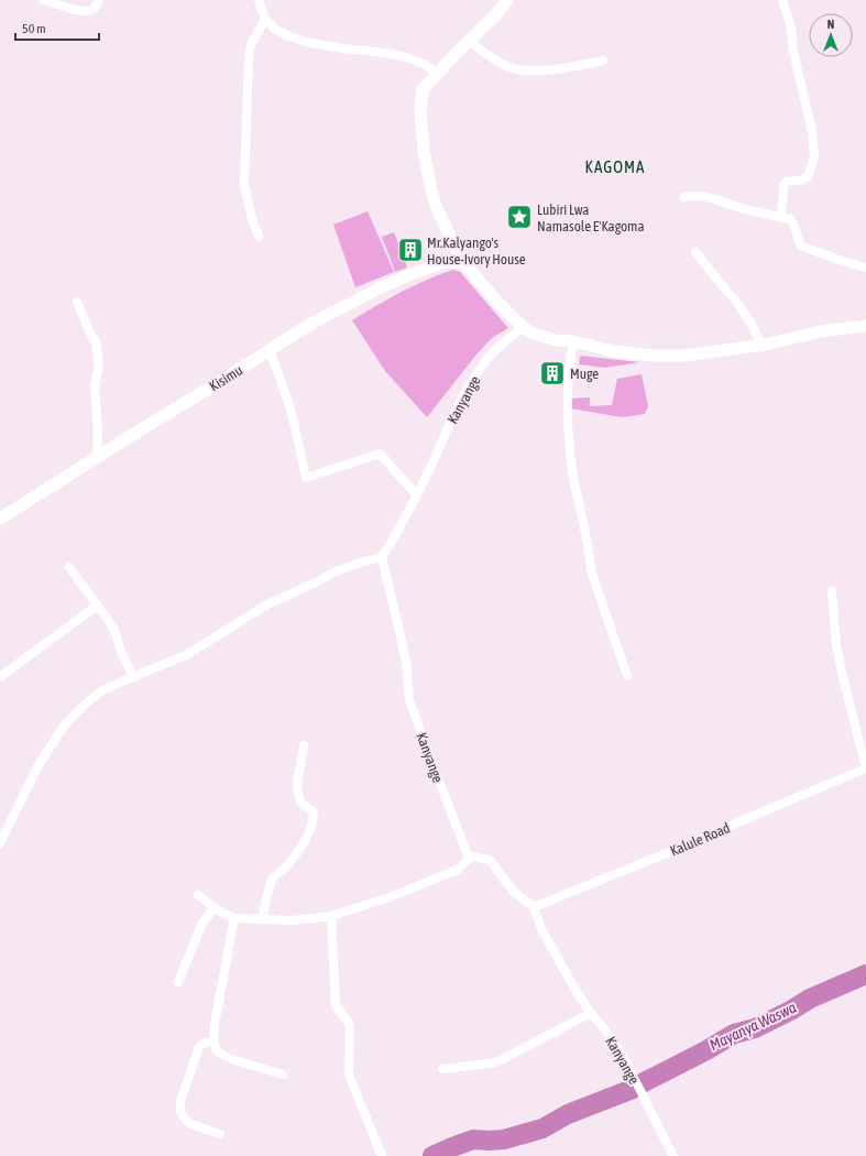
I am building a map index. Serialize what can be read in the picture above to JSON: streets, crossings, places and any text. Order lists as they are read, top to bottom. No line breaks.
{"streets":{"street":["Kisimu","Kanyange","Kalule Road"]},"crossings":[["Kanyange","Kalule Road"]],"districts":["KAGOMA"],"water":["Mayanya Waswa"],"places":{"place":["Lubiri Lwa Namasole E'Kagoma"],"building":["Mr.Kalyango's House-Ivory House","Muge"]},"scale_bar":"50 m","north":"top"}
